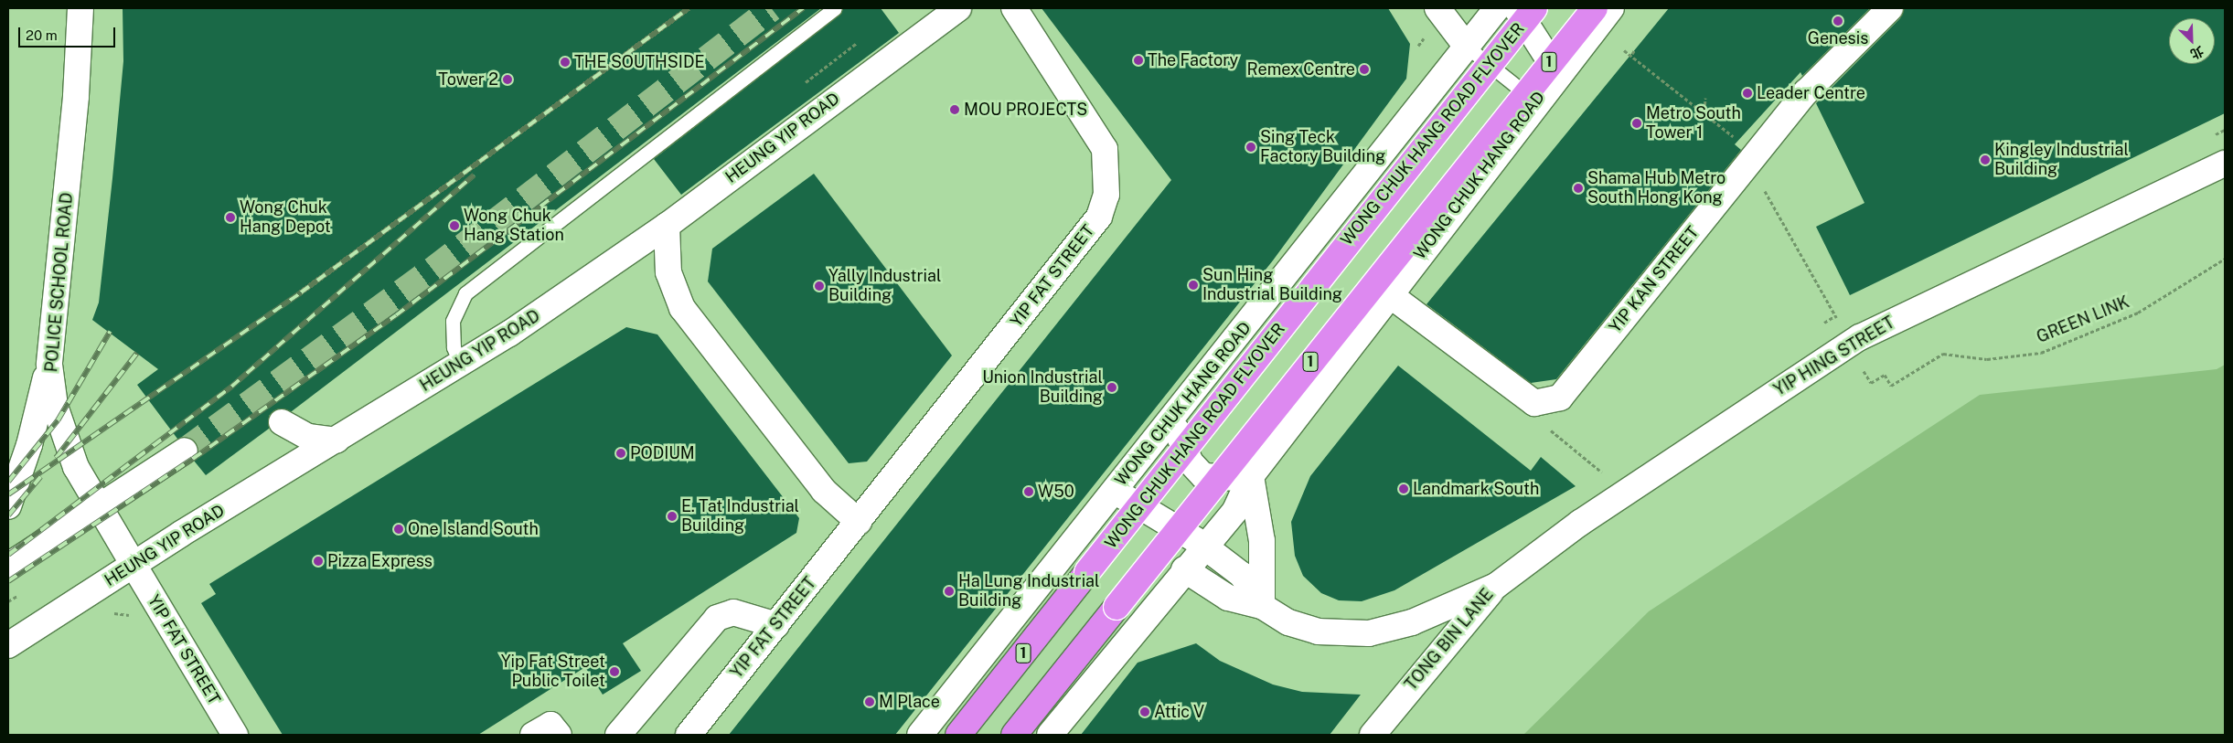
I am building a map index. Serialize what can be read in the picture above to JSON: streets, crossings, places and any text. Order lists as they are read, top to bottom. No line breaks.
{"streets":{"highway":["1","WONG CHUK HANG ROAD FLYOVER"],"street":["HEUNG YIP ROAD","WONG CHUK HANG ROAD","YIP FAT STREET","YIP KAN STREET","POLICE SCHOOL ROAD","YIP HING STREET","TONG BIN LANE"],"path":["GREEN LINK"]},"crossings":[["HEUNG YIP ROAD","YIP FAT STREET"],["HEUNG YIP ROAD","POLICE SCHOOL ROAD"],["WONG CHUK HANG ROAD","YIP KAN STREET"],["WONG CHUK HANG ROAD","TONG BIN LANE"],["YIP FAT STREET","POLICE SCHOOL ROAD"],["YIP HING STREET","TONG BIN LANE"]],"places":["Genesis","The Factory","THE SOUTHSIDE","Remex Centre","Tower 2","Leader Centre","MOU PROJECTS","Metro South Tower 1","Sing Teck Factory Building","Kingley Industrial Building","Shama Hub Metro South Hong Kong","Wong Chuk Hang Depot","Wong Chuk Hang Station","Sun Hing Industrial Building","Yally Industrial Building","Union Industrial Building","PODIUM","Landmark South","W50","E. Tat Industrial Building","One Island South","Pizza Express","Ha Lung Industrial Building","Yip Fat Street Public Toilet","M Place","Attic V"],"scale_bar":"20 m","north":"bottom right"}
